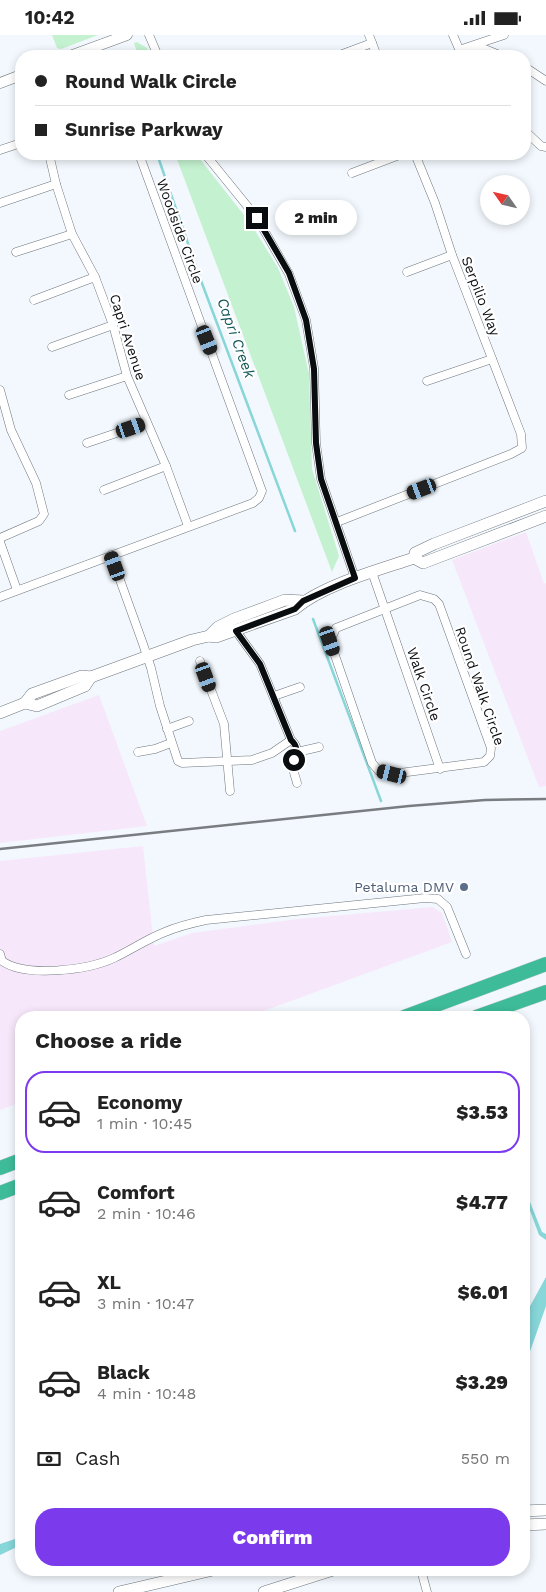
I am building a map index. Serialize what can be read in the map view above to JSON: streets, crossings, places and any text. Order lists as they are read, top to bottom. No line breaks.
{"streets":{"street":["Woodside Circle","Serpilio Way","Capri Avenue","Walk Circle","Round Walk Circle"]},"crossings":[["Woodside Circle","Capri Avenue"],["Walk Circle","Round Walk Circle"]],"water":["Capri Creek"],"places":["Petaluma DMV"],"north":"top left","page":{"status":"10:42","banner":["Round Walk Circle","Sunrise Parkway"],"bubble":"2 min","heading":"Choose a ride","list":[{"name":"Economy","note":"1 min · 10:45","value":"$3.53"},{"name":"Comfort","note":"2 min · 10:46","value":"$4.77"},{"name":"XL","note":"3 min · 10:47","value":"$6.01"},{"name":"Black","note":"4 min · 10:48","value":"$3.29"}],"pay":["Cash","550 m"],"buttons":"Confirm"}}
